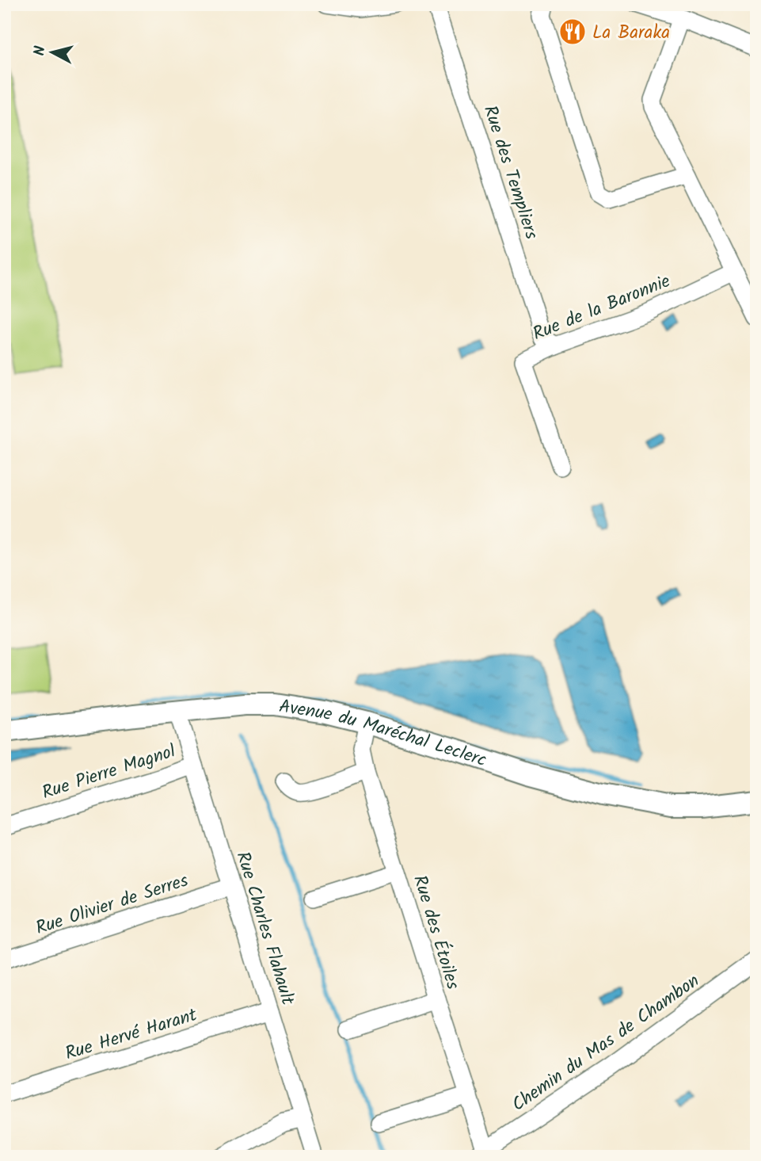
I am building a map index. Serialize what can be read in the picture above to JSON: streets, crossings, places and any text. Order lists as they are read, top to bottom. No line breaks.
{"streets":{"main road":["Avenue du Maréchal Leclerc"],"street":["Rue des Templiers","Rue de la Baronnie","Rue Pierre Magnol","Rue Olivier de Serres","Rue Charles Flahault","Rue des Étoiles","Rue Hervé Harant","Chemin du Mas de Chambon"]},"crossings":[["Rue des Templiers","Rue de la Baronnie"],["Avenue du Maréchal Leclerc","Rue Charles Flahault"],["Avenue du Maréchal Leclerc","Rue des Étoiles"],["Rue Pierre Magnol","Rue Charles Flahault"],["Rue Olivier de Serres","Rue Charles Flahault"],["Rue Charles Flahault","Rue Hervé Harant"],["Rue des Étoiles","Chemin du Mas de Chambon"]],"places":{"restaurant":["La Baraka"]},"north":"left"}
